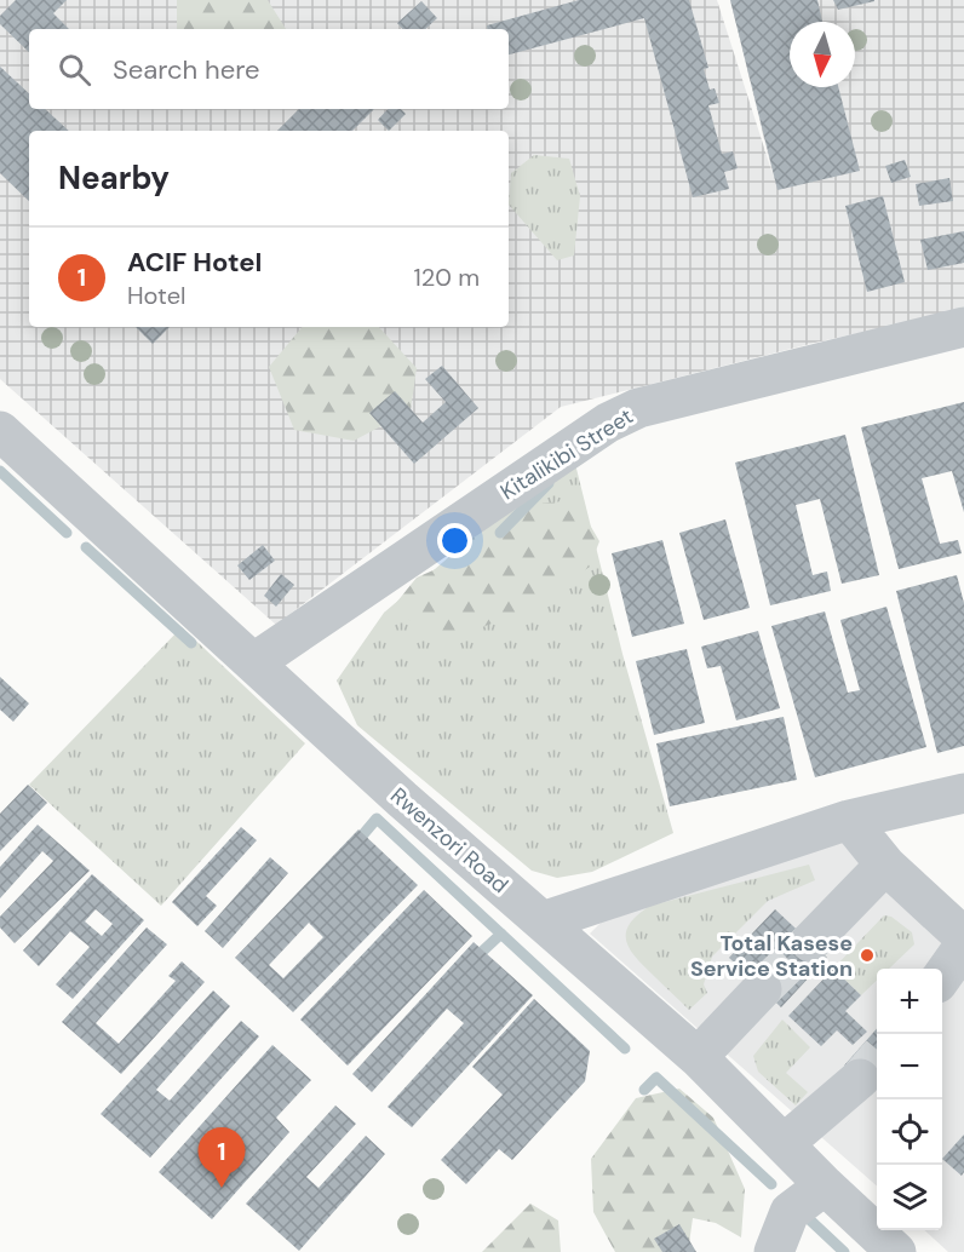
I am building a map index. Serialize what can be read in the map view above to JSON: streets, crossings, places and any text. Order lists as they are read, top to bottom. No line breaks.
{"streets":{"street":["Kitalikibi Street","Rwenzori Road"]},"crossings":[["Kitalikibi Street","Rwenzori Road"]],"places":["Total Kasese Service Station"],"north":"bottom","page":{"search":"Search here","heading":"Nearby","list":[{"mark":"1","name":"ACIF Hotel","note":"Hotel","value":"120 m"}],"map_buttons":["+","−"],"pins":"1"}}
